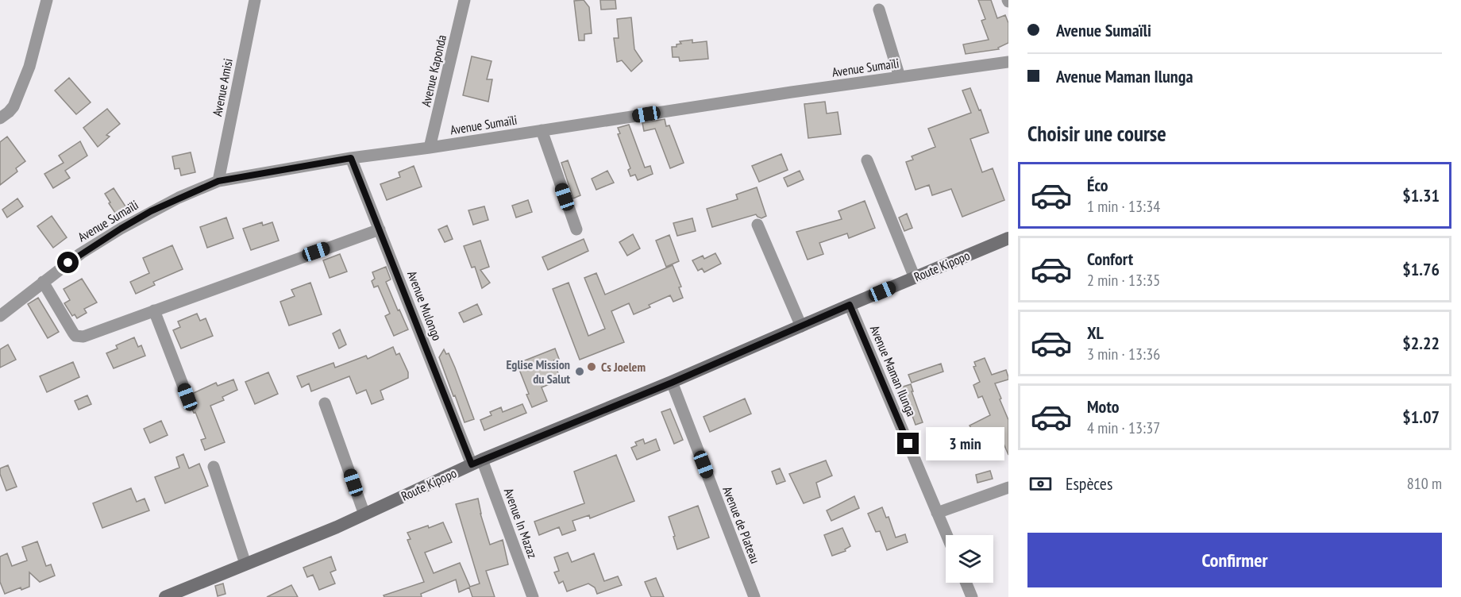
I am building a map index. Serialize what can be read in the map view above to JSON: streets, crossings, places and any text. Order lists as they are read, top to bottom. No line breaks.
{"streets":{"main road":["Route Kipopo"],"street":["Avenue Sumaïli","Avenue Kaponda","Avenue Amisi","Avenue Mulongo","Avenue Maman Ilunga","Avenue In Mazaz","Avenue de Plateau"]},"crossings":[["Avenue Sumaïli","Avenue Kaponda"],["Avenue Sumaïli","Avenue Amisi"],["Avenue Sumaïli","Avenue Mulongo"],["Route Kipopo","Avenue Mulongo"],["Route Kipopo","Avenue Maman Ilunga"],["Route Kipopo","Avenue In Mazaz"],["Route Kipopo","Avenue de Plateau"],["Avenue Mulongo","Avenue In Mazaz"]],"places":["Cs Joelem","Eglise Mission du Salut"],"page":{"banner":["Avenue Sumaïli","Avenue Maman Ilunga"],"heading":"Choisir une course","list":[{"name":"Éco","note":"1 min · 13:34","value":"$1.31"},{"name":"Confort","note":"2 min · 13:35","value":"$1.76"},{"name":"XL","note":"3 min · 13:36","value":"$2.22"},{"name":"Moto","note":"4 min · 13:37","value":"$1.07"}],"bubble":"3 min","pay":["Espèces","810 m"],"buttons":"Confirmer"}}
